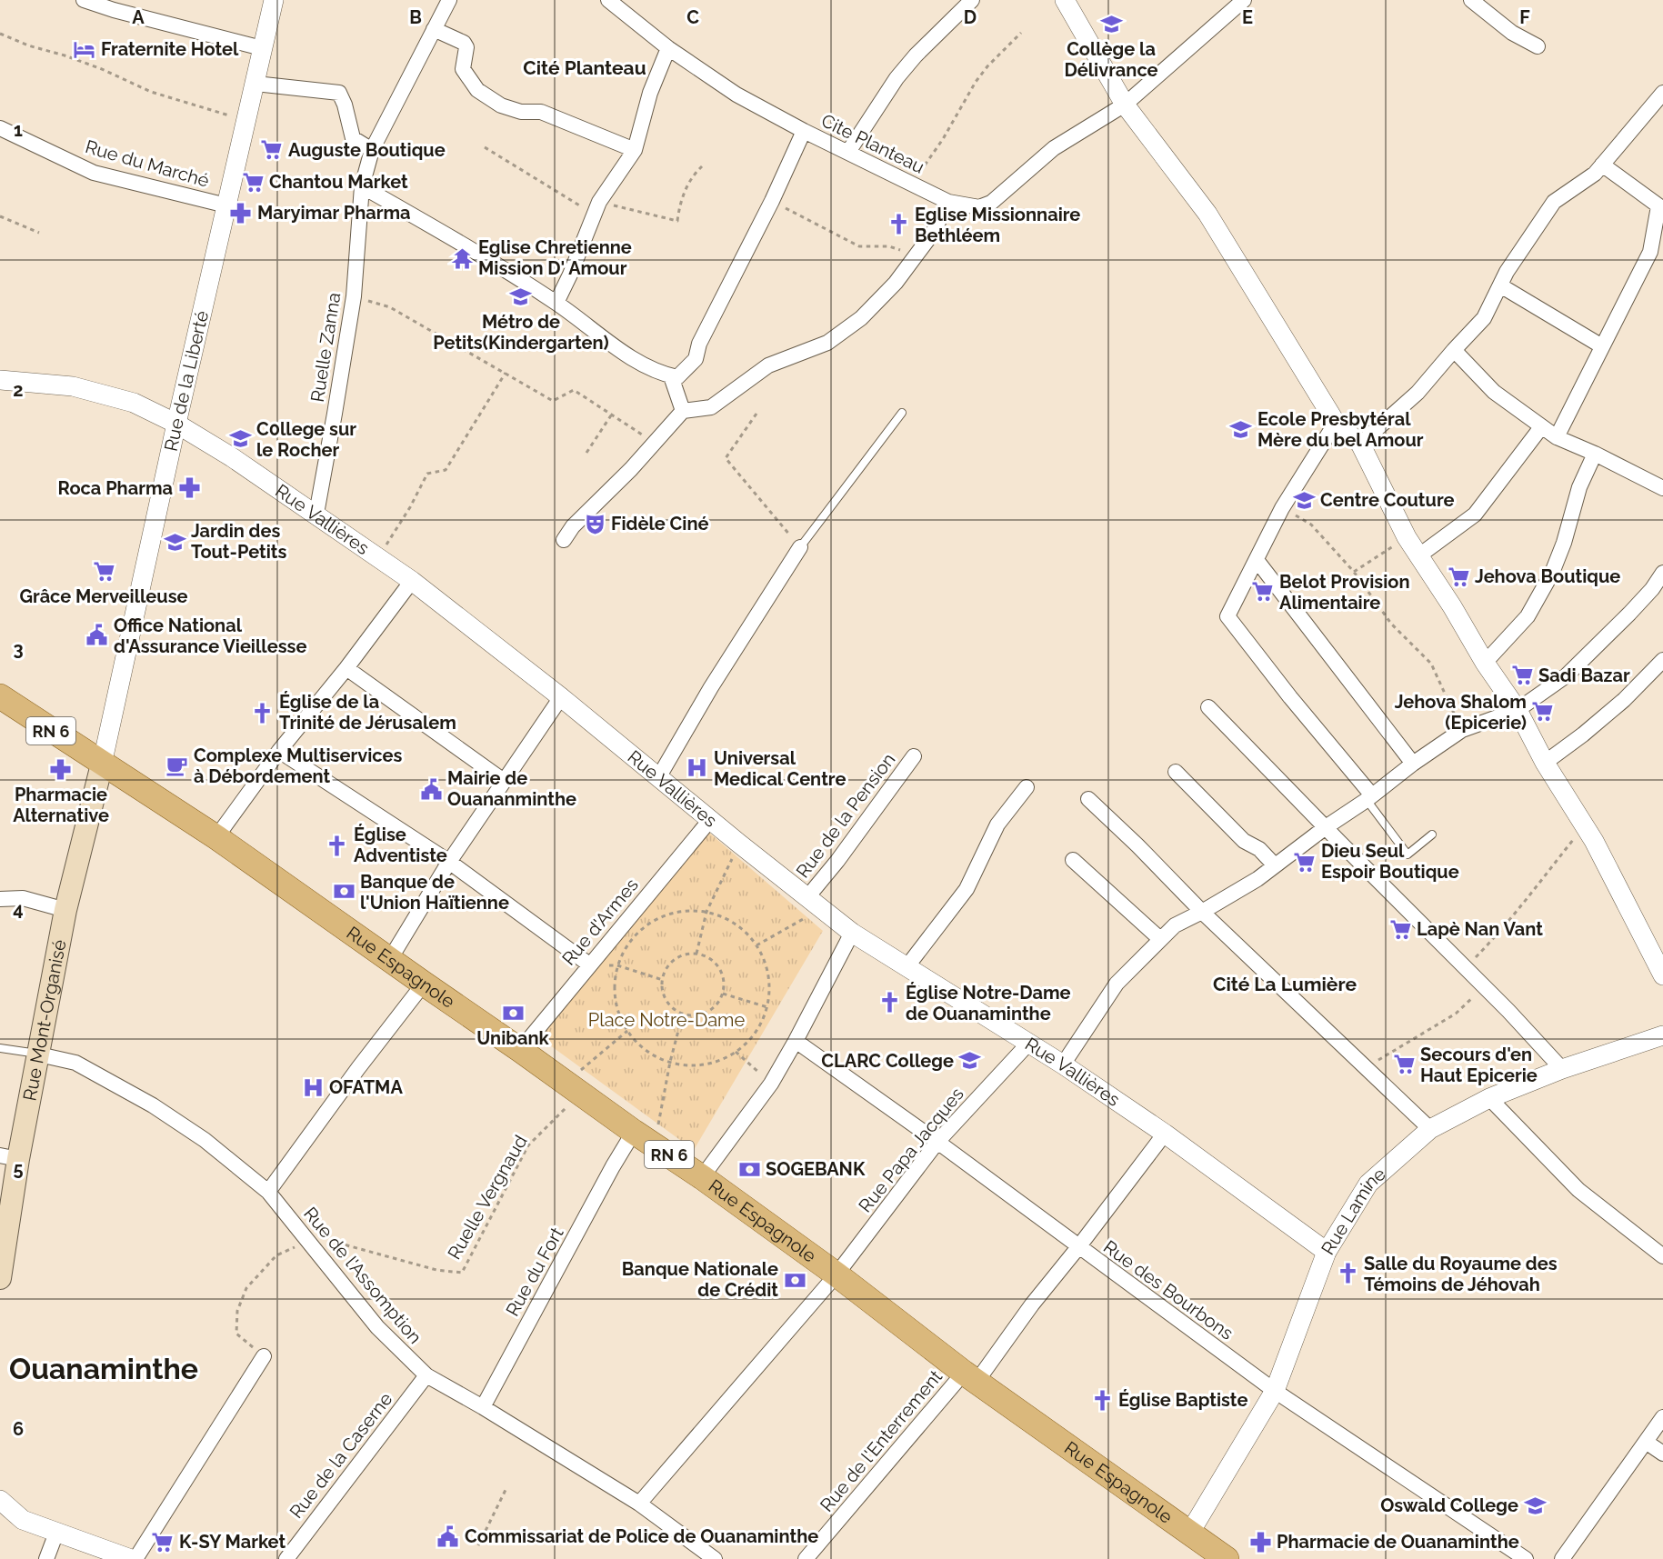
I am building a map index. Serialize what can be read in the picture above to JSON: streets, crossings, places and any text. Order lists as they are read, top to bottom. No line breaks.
{"streets":{"main road":["RN 6","Rue Espagnole","Rue Mont-Organisé"],"street":["Cite Planteau","Rue du Marché","Ruelle Zanna","Rue de la Liberté","Rue Vallières","Rue de la Pension","Rue d'Armes","Rue Papa Jacques","Rue Lamine","Rue du Fort","Rue de l'Assomption","Rue des Bourbons","Rue de l'Enterrement","Rue de la Caserne"],"path":["Ruelle Vergnaud"]},"crossings":[["Rue du Marché","Rue de la Liberté"],["Ruelle Zanna","Rue Vallières"],["Rue de la Liberté","Rue Vallières"],["Rue de la Liberté","RN 6"],["Rue de la Liberté","Rue Espagnole"],["Rue de la Liberté","Rue Mont-Organisé"],["Rue Vallières","Rue de la Pension"],["Rue Vallières","Rue d'Armes"],["Rue Vallières","Rue Papa Jacques"],["Rue Vallières","Rue Lamine"],["Rue Vallières","Rue de l'Enterrement"],["RN 6","Rue Espagnole"],["RN 6","Rue Mont-Organisé"],["Rue d'Armes","Rue Espagnole"],["Rue Espagnole","Rue Mont-Organisé"],["Rue Espagnole","Rue Papa Jacques"],["Rue Espagnole","Ruelle Vergnaud"],["Rue Espagnole","Rue Lamine"],["Rue Espagnole","Rue du Fort"],["Rue Espagnole","Rue de l'Enterrement"],["Rue Mont-Organisé","Rue de l'Assomption"],["Rue Papa Jacques","Rue de l'Assomption"],["Rue Papa Jacques","Rue des Bourbons"],["Ruelle Vergnaud","Rue de l'Assomption"],["Rue Lamine","Rue des Bourbons"],["Rue du Fort","Rue de l'Assomption"],["Rue de l'Assomption","Rue de la Caserne"],["Rue des Bourbons","Rue de l'Enterrement"]],"districts":["Cité Planteau","Cité La Lumière","Ouanaminthe"],"parks":["Place Notre-Dame"],"places":{"school or university":["Collège la Délivrance","Métro de Petits(Kindergarten)","Ecole Presbytéral Mère du bel Amour","C0llege sur le Rocher","Centre Couture","Jardin des Tout-Petits","CLARC College","Oswald College"],"hotel":["Fraternite Hotel"],"supermarket":["Auguste Boutique","Chantou Market","Grâce Merveilleuse","Jehova Boutique","Belot Provision Alimentaire","Sadi Bazar","Jehova Shalom (Epicerie)","Dieu Seul Espoir Boutique","Lapè Nan Vant","Secours d'en Haut Epicerie","K-SY Market"],"pharmacy":["Maryimar Pharma","Roca Pharma","Pharmacie Alternative","Pharmacie de Ouanaminthe"],"church":["Eglise Missionnaire Bethléem","Église de la Trinité de Jérusalem","Église Adventiste","Église Notre-Dame de Ouanaminthe","Salle du Royaume des Témoins de Jéhovah","Église Baptiste"],"temple":["Eglise Chretienne Mission D' Amour"],"theatre":["Fidèle Ciné"],"public building":["Office National d'Assurance Vieillesse","Mairie de Ouananminthe","Commissariat de Police de Ouanaminthe"],"cafe":["Complexe Multiservices à Débordement"],"hospital":["Universal Medical Centre","OFATMA"],"bank":["Banque de l'Union Haïtienne","Unibank","SOGEBANK","Banque Nationale de Crédit"]},"grid":{"columns":["A","B","C","D","E","F"],"rows":["1","2","3","4","5","6"]}}
